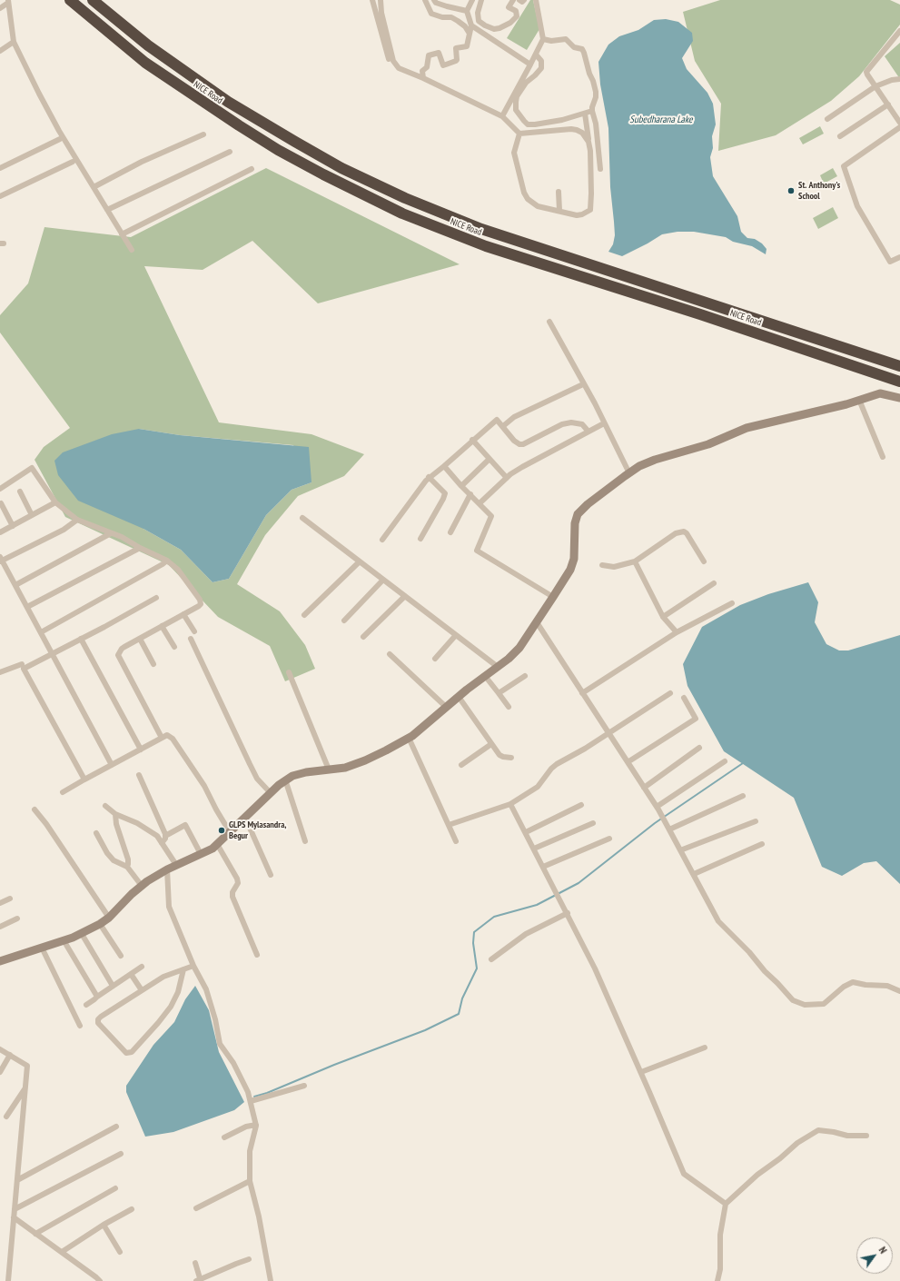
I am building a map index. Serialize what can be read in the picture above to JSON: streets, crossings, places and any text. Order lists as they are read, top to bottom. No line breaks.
{"streets":{"highway":["NICE Road"]},"water":["Subedharana Lake"],"places":["St. Anthony's School","GLPS Mylasandra, Begur"],"north":"top right"}
